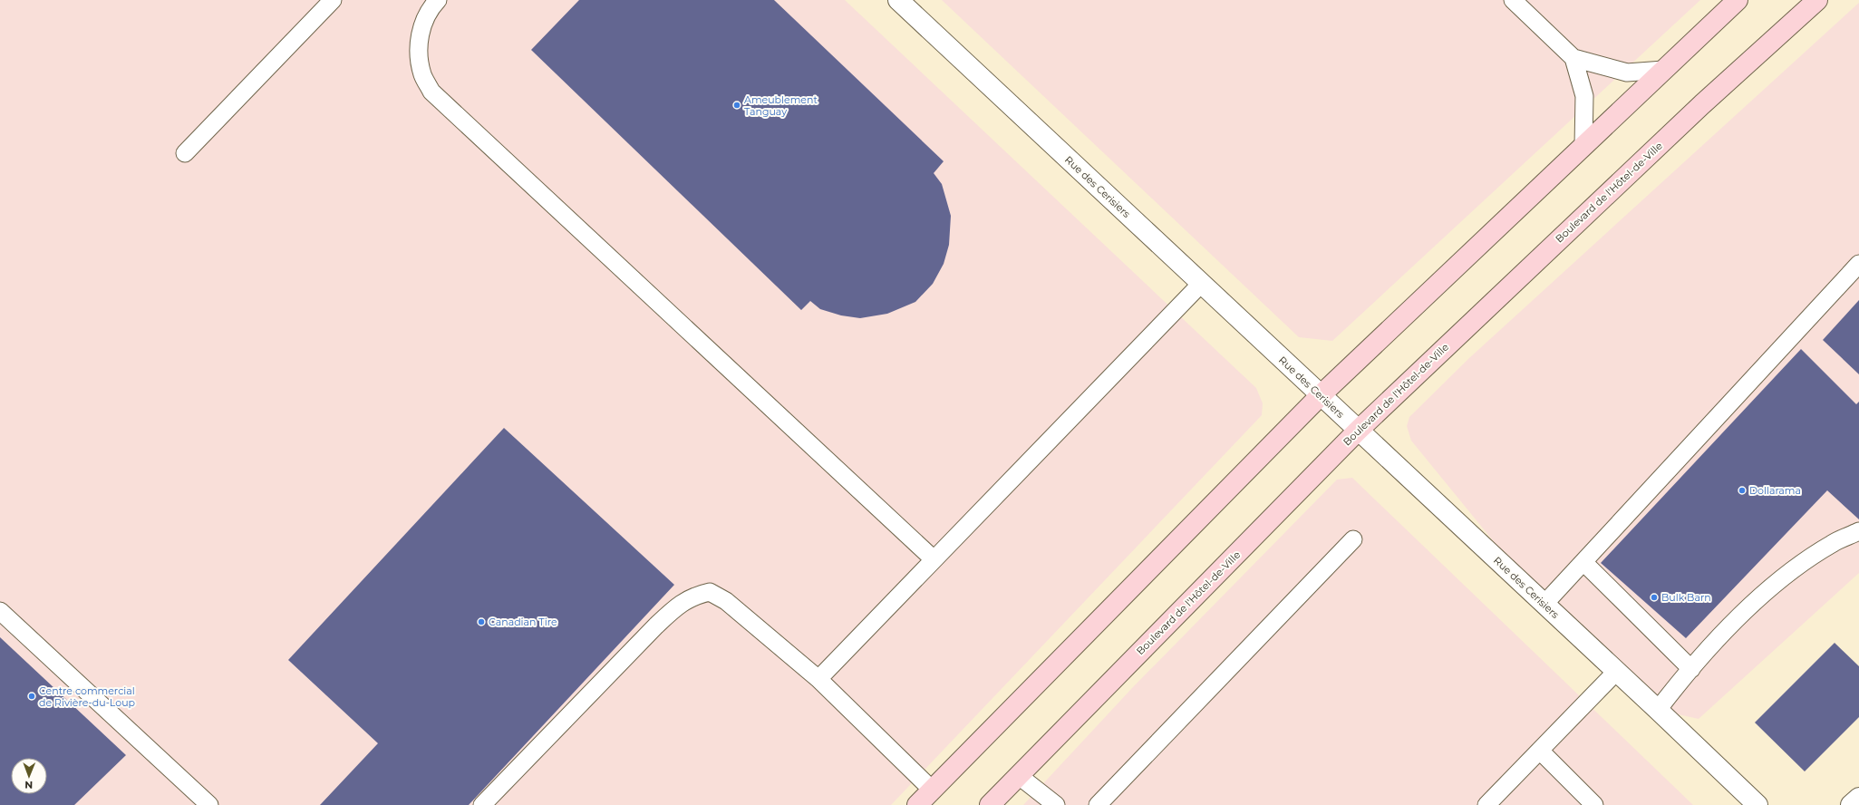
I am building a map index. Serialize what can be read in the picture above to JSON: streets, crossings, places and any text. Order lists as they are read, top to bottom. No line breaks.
{"streets":{"main road":["Boulevard de l'Hôtel-de-Ville"],"street":["Rue des Cerisiers"]},"crossings":[["Rue des Cerisiers","Boulevard de l'Hôtel-de-Ville"]],"places":["Ameublement Tanguay","Dollarama","Bulk Barn","Canadian Tire","Centre commercial de Rivière-du-Loup"],"north":"bottom"}
